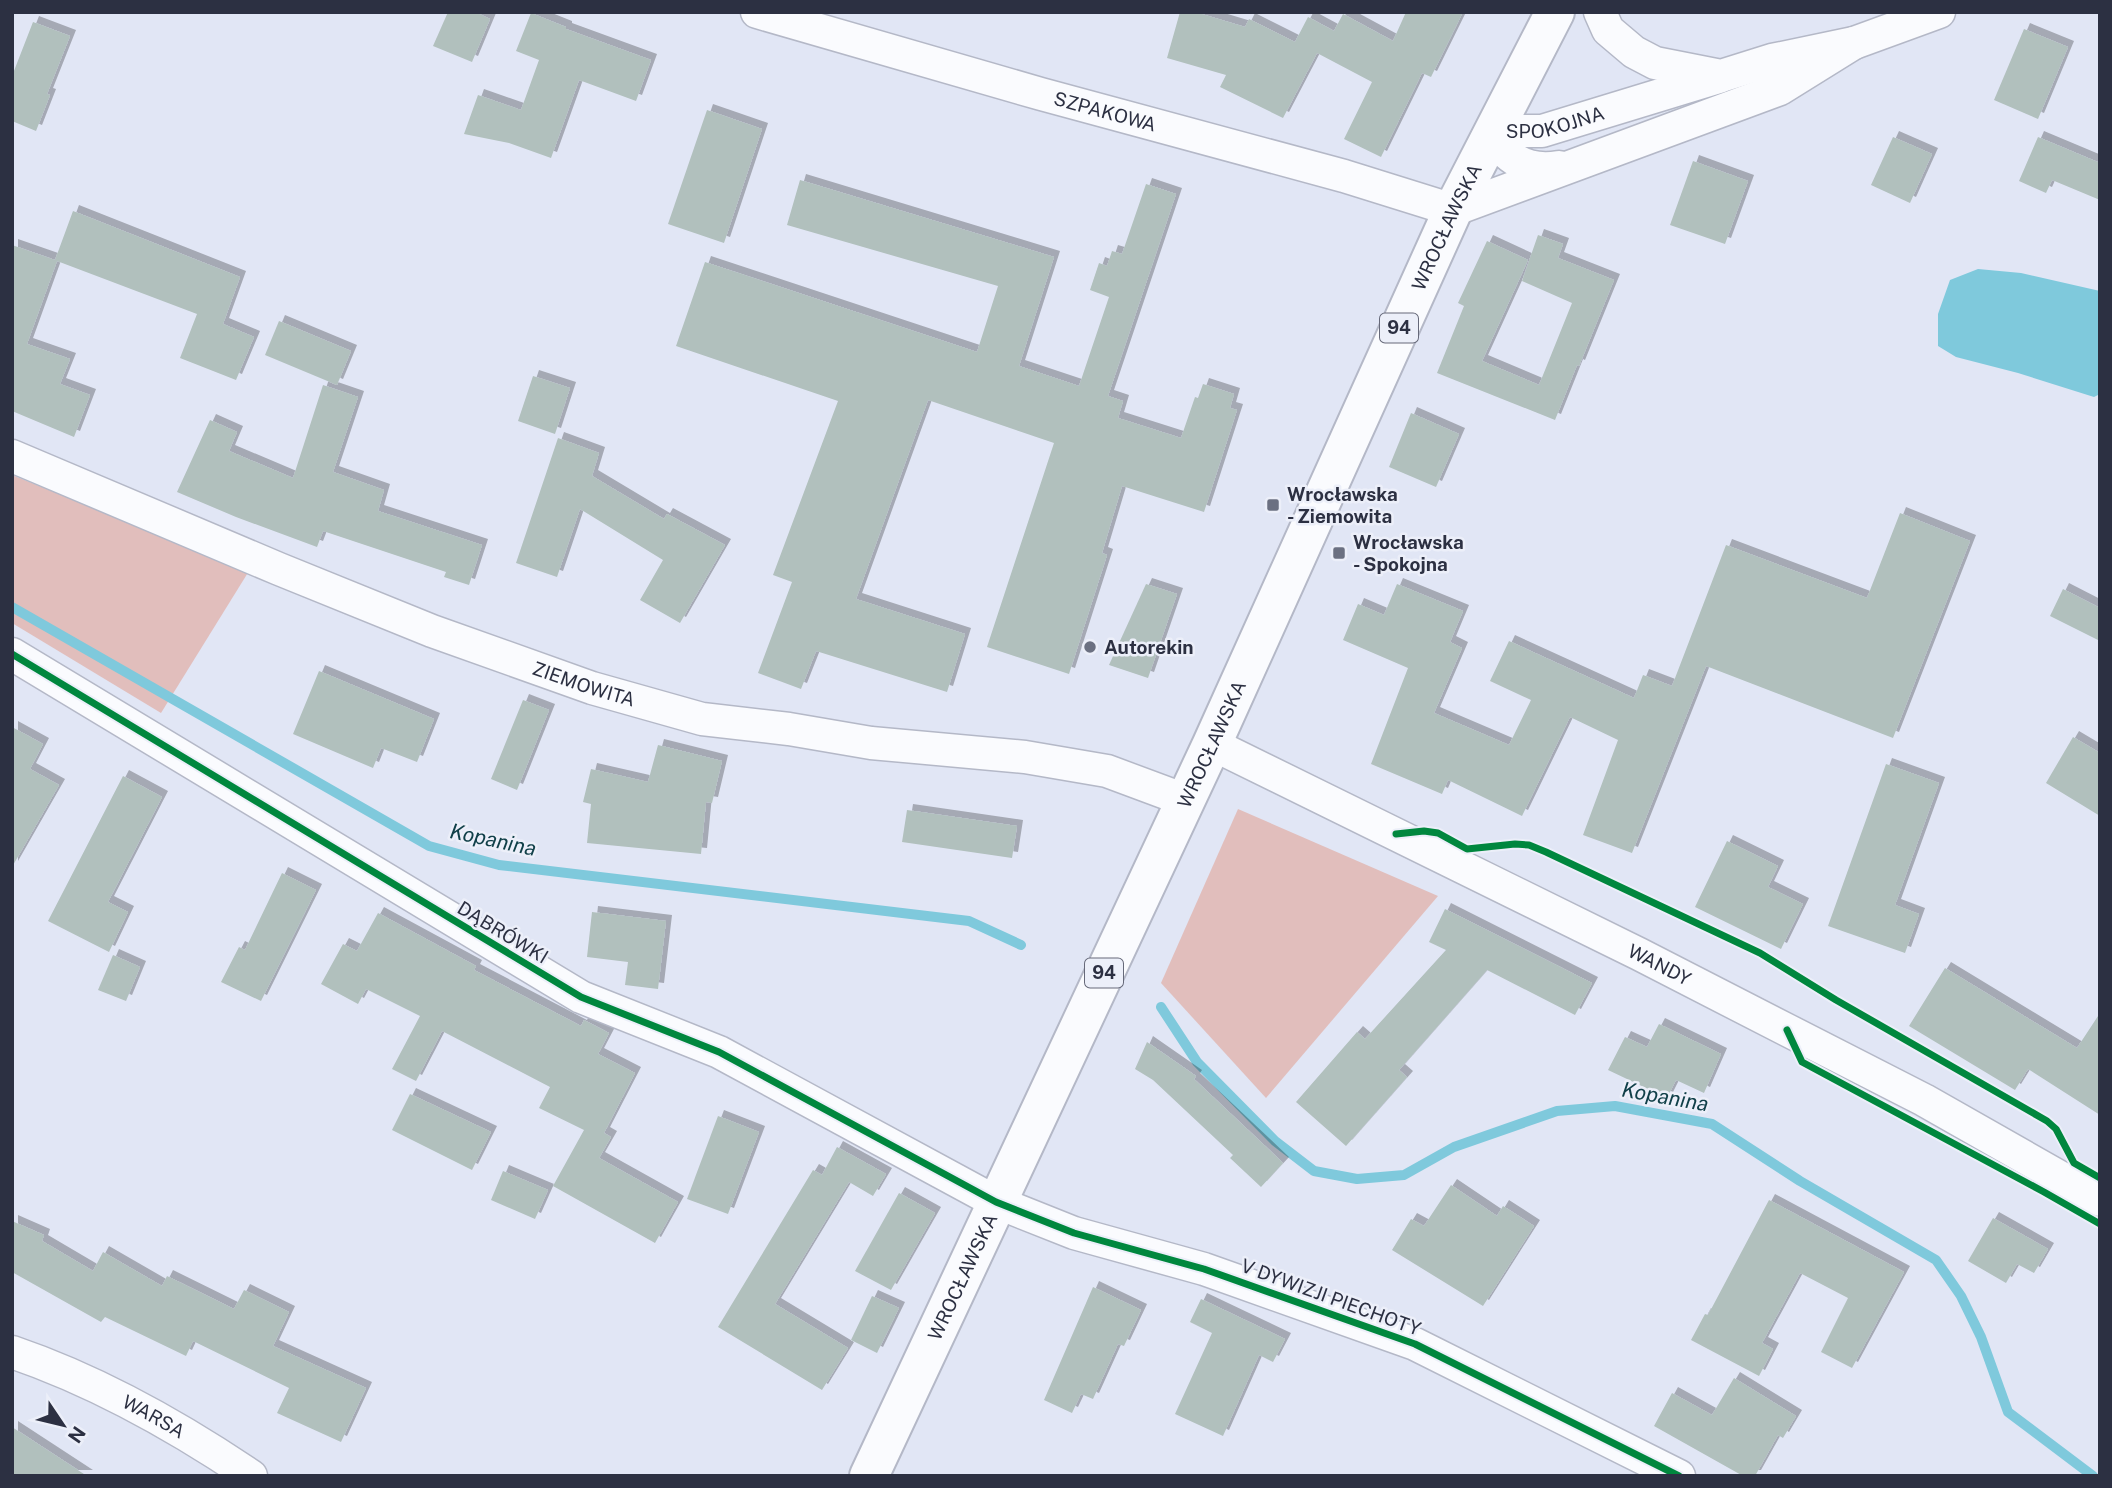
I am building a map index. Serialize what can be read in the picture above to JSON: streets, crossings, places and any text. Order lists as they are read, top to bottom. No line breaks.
{"streets":{"main road":["WROCŁAWSKA","94"],"street":["SZPAKOWA","SPOKOJNA","ZIEMOWITA","DĄBRÓWKI","WANDY","V DYWIZJI PIECHOTY","WARSA"]},"crossings":[["SZPAKOWA","SPOKOJNA"],["SZPAKOWA","WROCŁAWSKA"],["SPOKOJNA","WROCŁAWSKA"],["WROCŁAWSKA","ZIEMOWITA"],["WROCŁAWSKA","DĄBRÓWKI"],["WROCŁAWSKA","WANDY"],["WROCŁAWSKA","V DYWIZJI PIECHOTY"],["DĄBRÓWKI","V DYWIZJI PIECHOTY"]],"water":["Kopanina"],"places":{"transit":["Wrocławska - Ziemowita","Wrocławska - Spokojna"],"other":["Autorekin"]},"north":"bottom right"}
